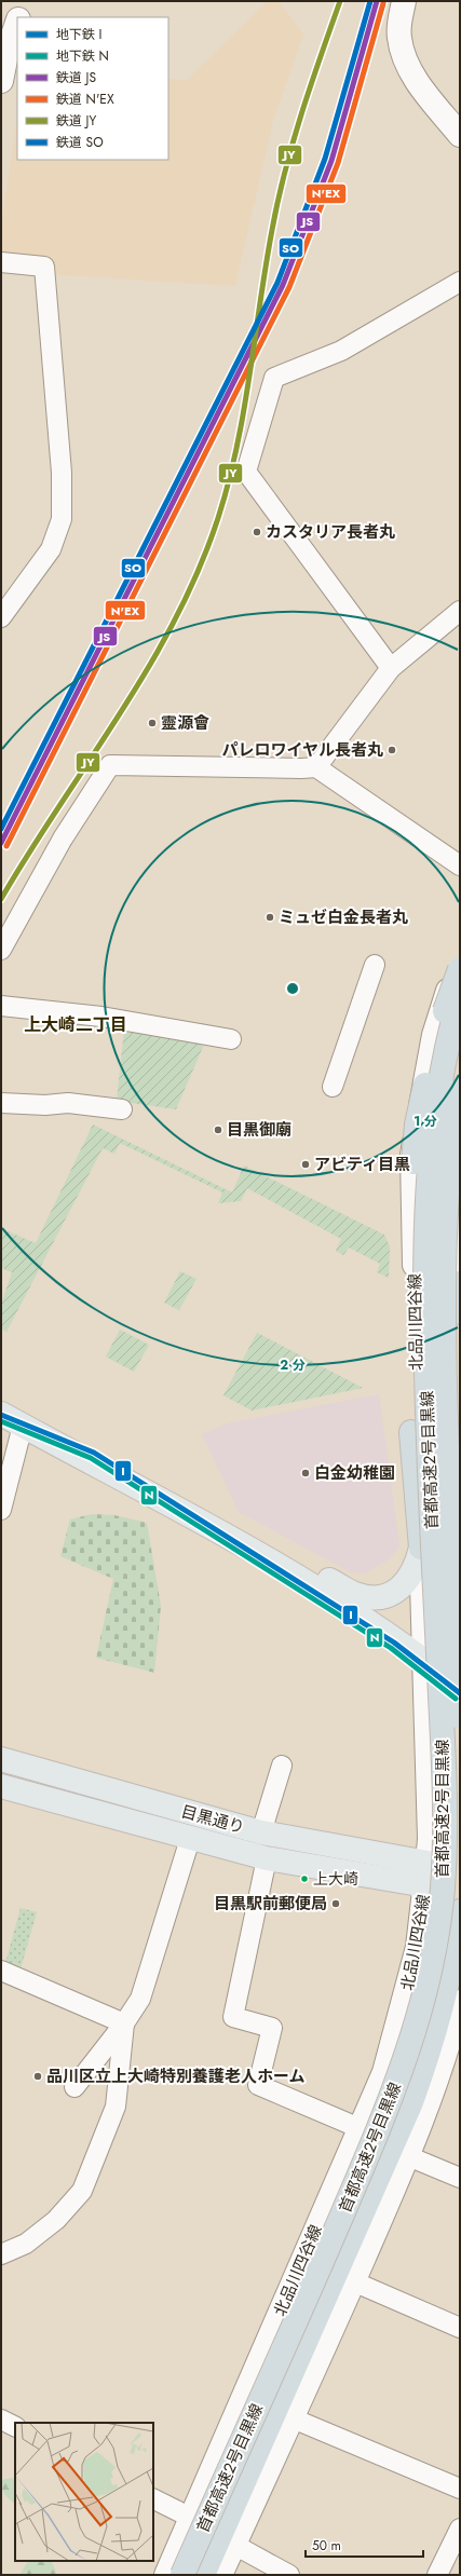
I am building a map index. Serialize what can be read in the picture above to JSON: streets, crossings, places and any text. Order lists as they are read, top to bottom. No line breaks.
{"streets":{"highway":["首都高速2号目黒線"],"main road":["北品川四谷線","目黒通り"]},"crossings":[["北品川四谷線","目黒通り"]],"districts":["上大崎二丁目"],"places":["カスタリア長者丸","靈源會","パレロワイヤル長者丸","ミュゼ白金長者丸","目黒御廟","アビティ目黒","白金幼稚園","上大崎","目黒駅前郵便局","品川区立上大崎特別養護老人ホーム"],"lines":["rail line JS","rail line JY","rail line SO","rail line N'EX","metro line I","metro line N"],"legend":["地下鉄 I","地下鉄 N","鉄道 JS","鉄道 N'EX","鉄道 JY","鉄道 SO"],"scale_bar":"50 m","rings":["1 分","2 分"]}
